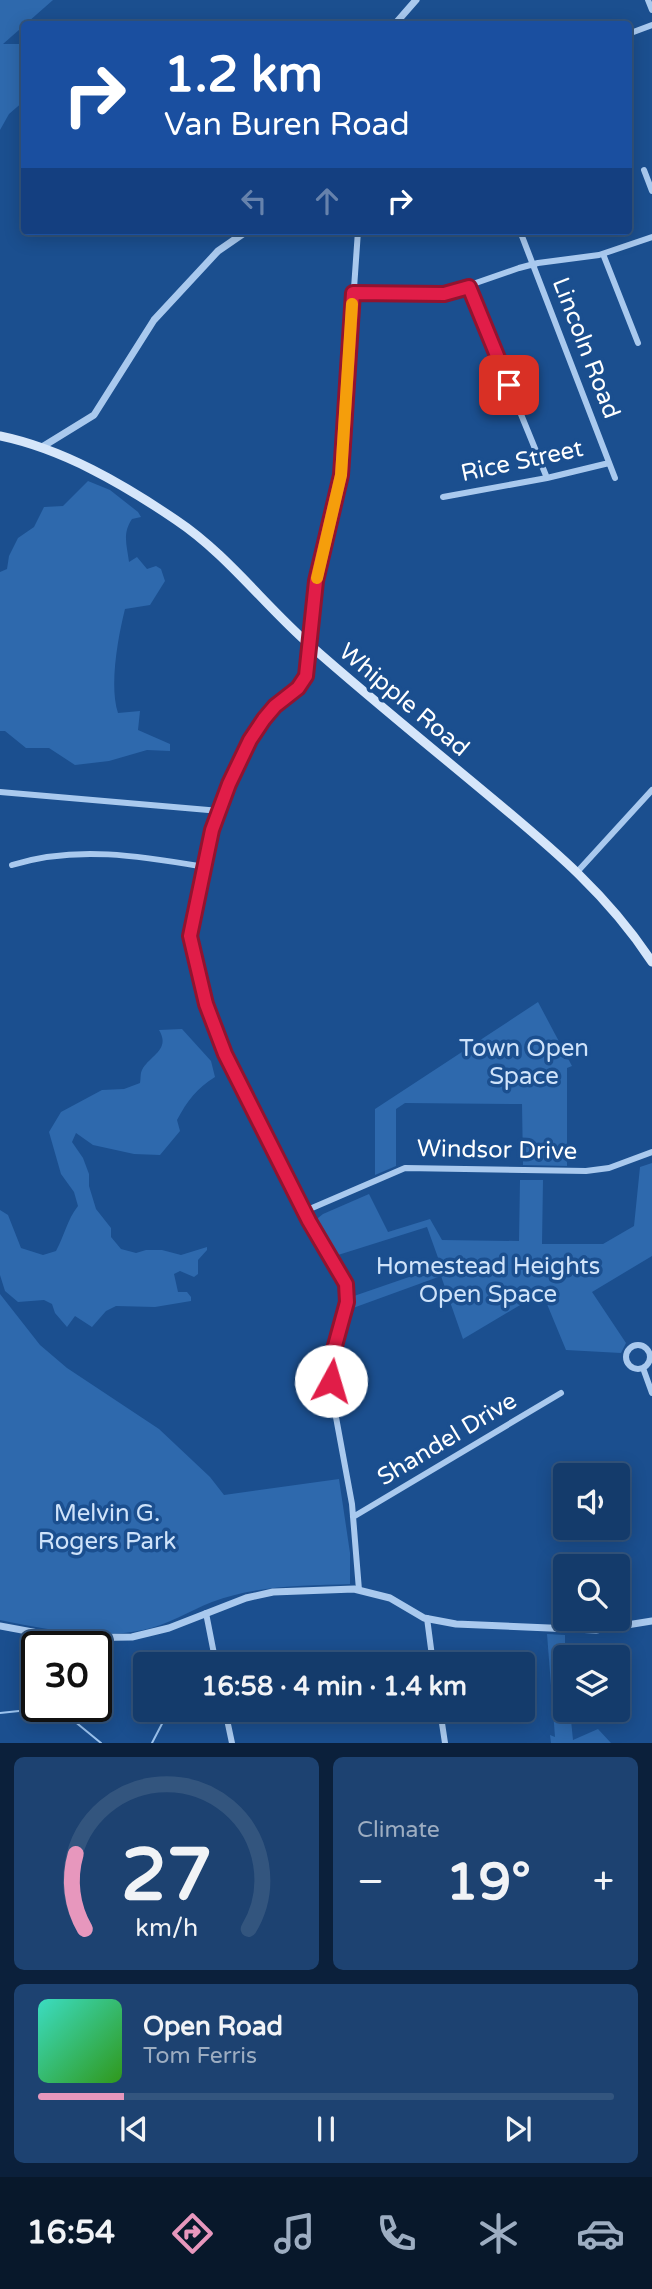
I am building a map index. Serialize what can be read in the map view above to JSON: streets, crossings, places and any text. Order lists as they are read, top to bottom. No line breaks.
{"streets":{"main road":["Whipple Road"],"street":["Lincoln Road","Rice Street","Windsor Drive","Shandel Drive"]},"crossings":[["Lincoln Road","Rice Street"]],"parks":["Town Open Space","Homestead Heights Open Space","Melvin G. Rogers Park"],"page":{"turn":["1.2 km","Van Buren Road"],"limit":"30","trip":"16:58 · 4 min · 1.4 km","tile":"Climate","heat":["−","19°","+"],"song":["Open Road","Tom Ferris"],"tabs":"16:54","gauge":["27","km/h"]}}
